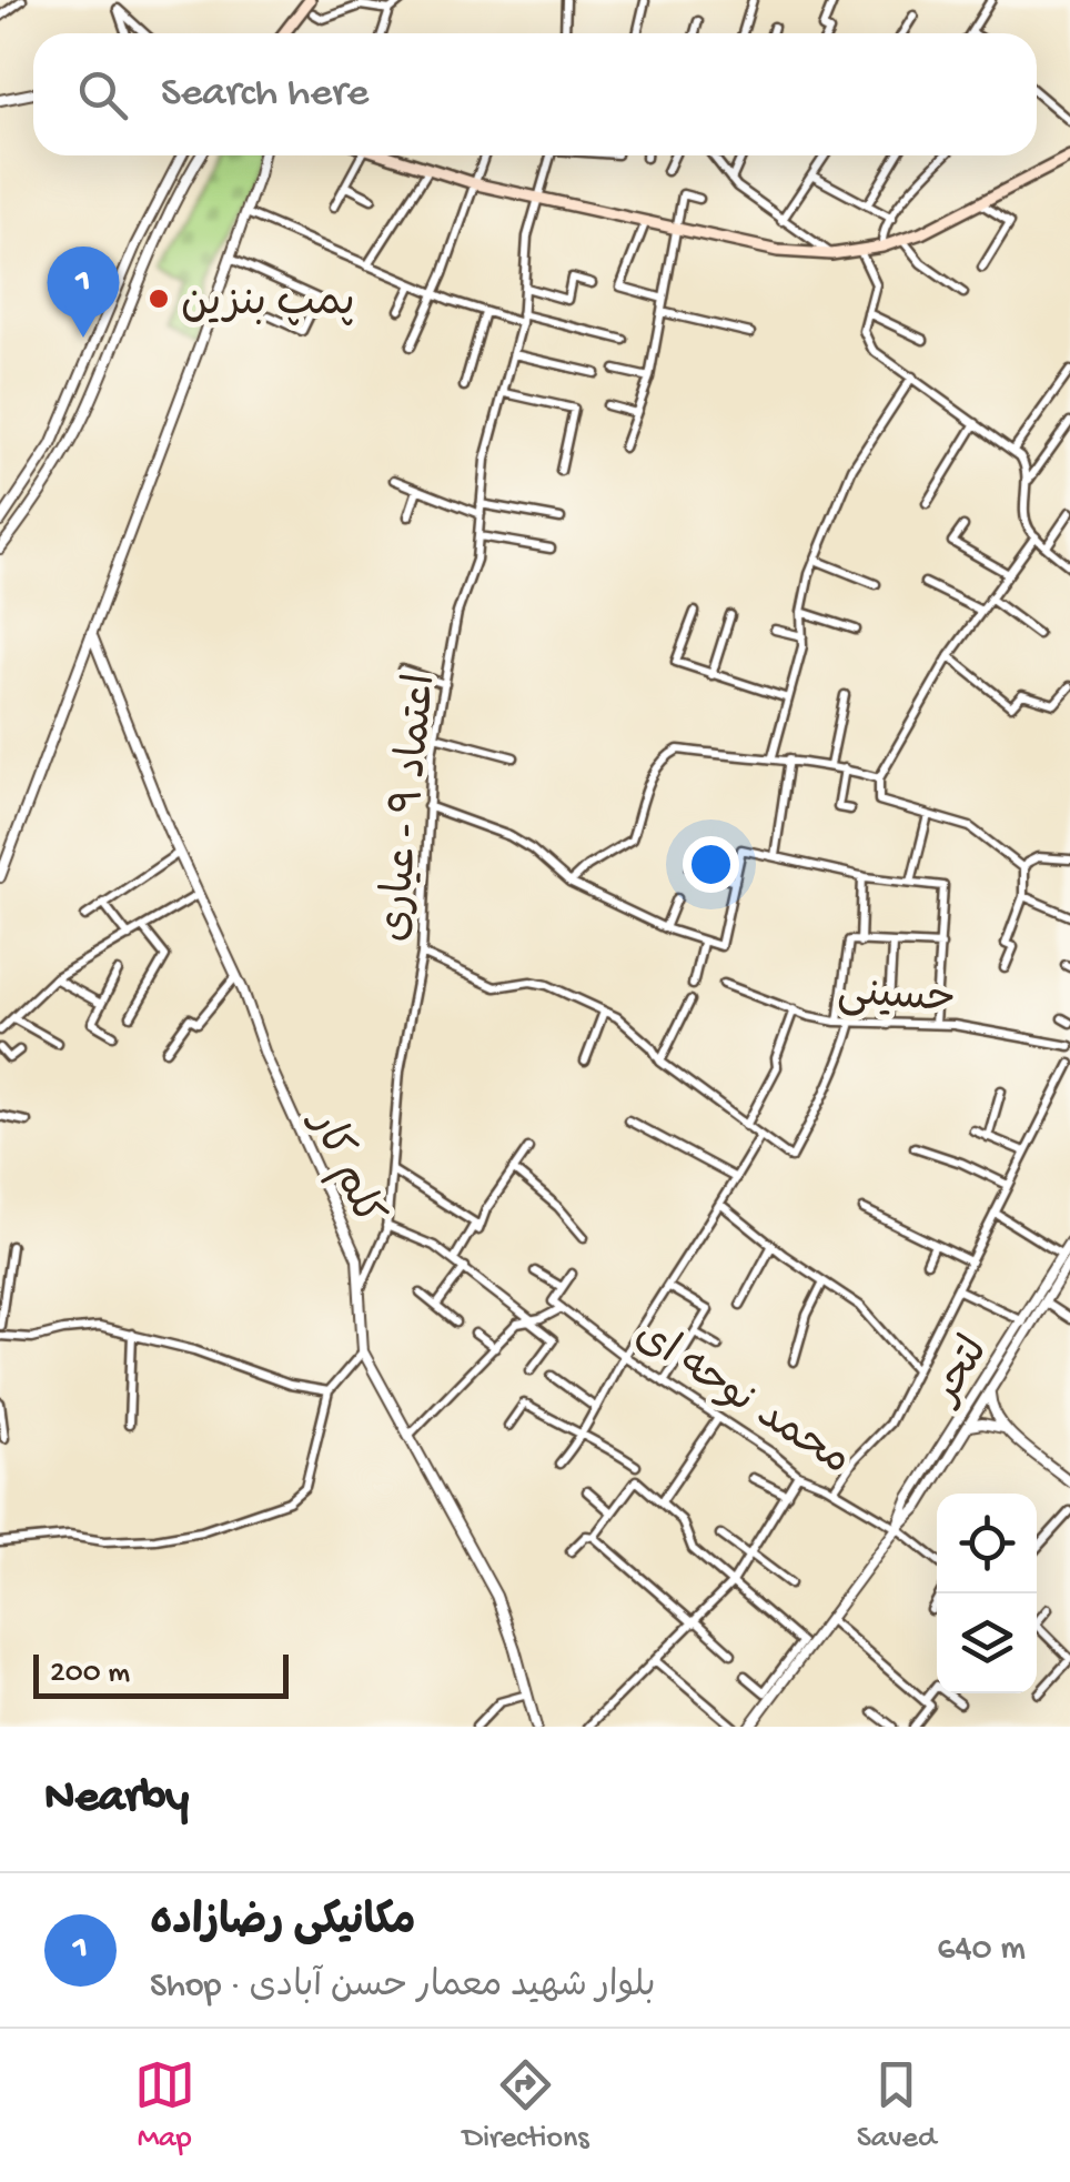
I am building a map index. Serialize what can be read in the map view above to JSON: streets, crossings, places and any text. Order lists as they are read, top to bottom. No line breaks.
{"streets":{"street":["اعتماد ۹ - عیاری","حسینی","کلم کار","لتحر","محمد نوحه ای"]},"crossings":[["اعتماد ۹ - عیاری","کلم کار"],["لتحر","محمد نوحه ای"]],"places":["پمپ بنزین"],"scale_bar":"200 m","page":{"search":"Search here","pins":"1","scale":"200 m","heading":"Nearby","list":[{"mark":"1","name":"مکانیکی رضازاده","note":"Shop · بلوار شهید معمار حسن آبادی","value":"640 m"}],"nav":["Map","Directions","Saved"]}}
